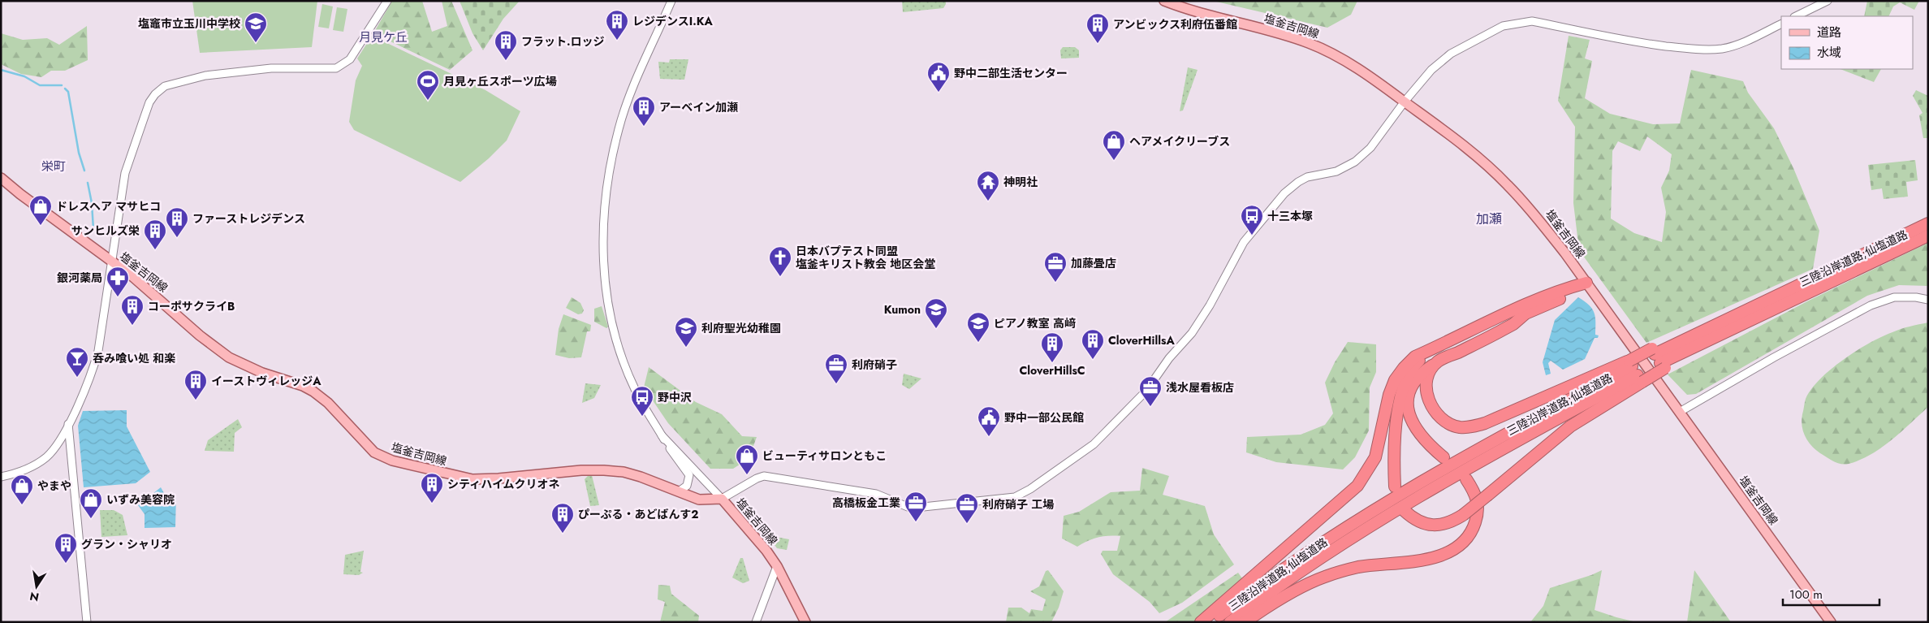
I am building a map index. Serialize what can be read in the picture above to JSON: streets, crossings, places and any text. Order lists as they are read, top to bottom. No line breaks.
{"streets":{"highway":["三陸沿岸道路;仙塩道路"],"main road":["塩釜吉岡線"]},"districts":["月見ケ丘","栄町","加瀬"],"places":{"building":["レジデンスI.KA","アンビックス利府伍番館","フラット.ロッジ","アーベイン加瀬","ファーストレジデンス","サンヒルズ栄","コーポサクライB","CloverHillsA","CloverHillsC","イーストヴィレッジA","シティハイムクリオネ","ぴーぷる・あどばんす2","グラン・シャリオ"],"school or university":["塩竈市立玉川中学校","Kumon","ピアノ教室 高﨑","利府聖光幼稚園"],"public building":["野中二部生活センター","野中一部公民館"],"sports":["月見ヶ丘スポーツ広場"],"shop":["ヘアメイクリーブス","ドレスヘア マサヒコ","ビューティサロンともこ","やまや","いずみ美容院"],"temple":["神明社"],"bus stop":["十三本塚","野中沢"],"church":["日本バプテスト同盟 塩釜キリスト教会 地区会堂"],"office":["加藤畳店","利府硝子","浅水屋看板店","高橋板金工業","利府硝子 工場"],"pharmacy":["銀河薬局"],"bar":["呑み喰い処 和楽"]},"legend":["道路","水域"],"scale_bar":"100 m","north":"bottom"}
